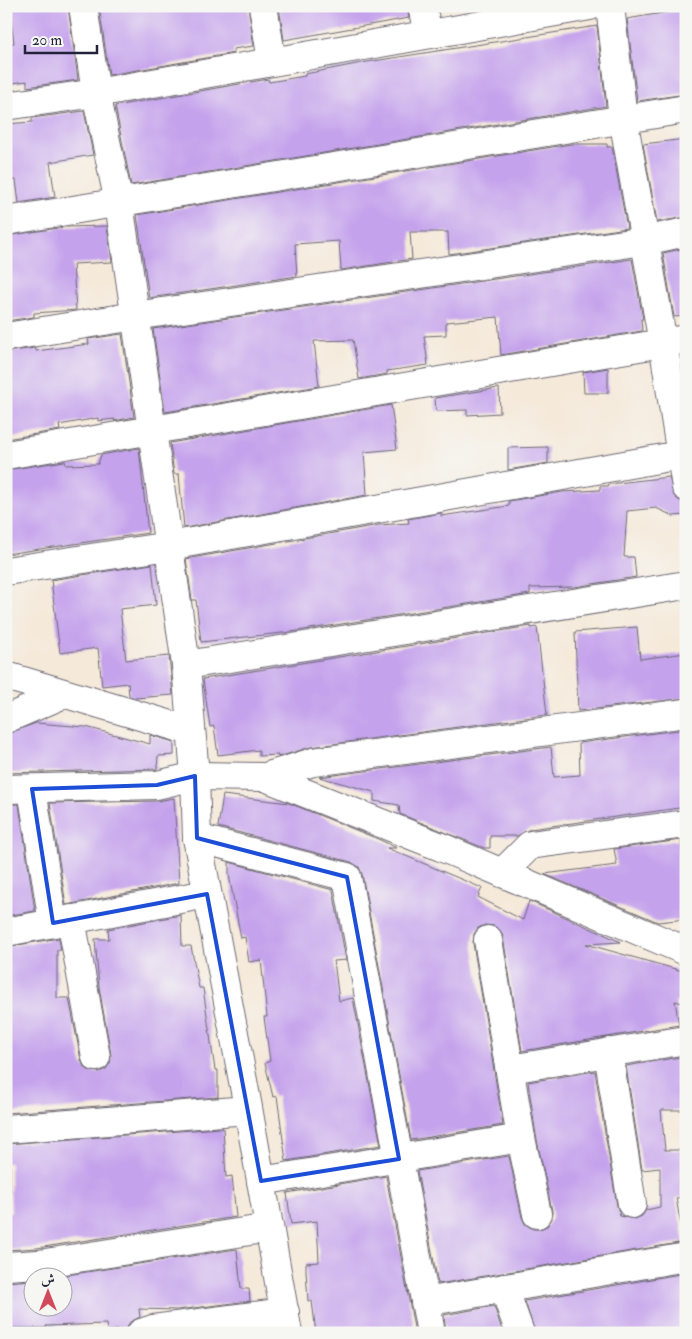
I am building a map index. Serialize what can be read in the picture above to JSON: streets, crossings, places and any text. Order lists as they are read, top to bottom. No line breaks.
{"scale_bar":"20 m","north":"top"}
